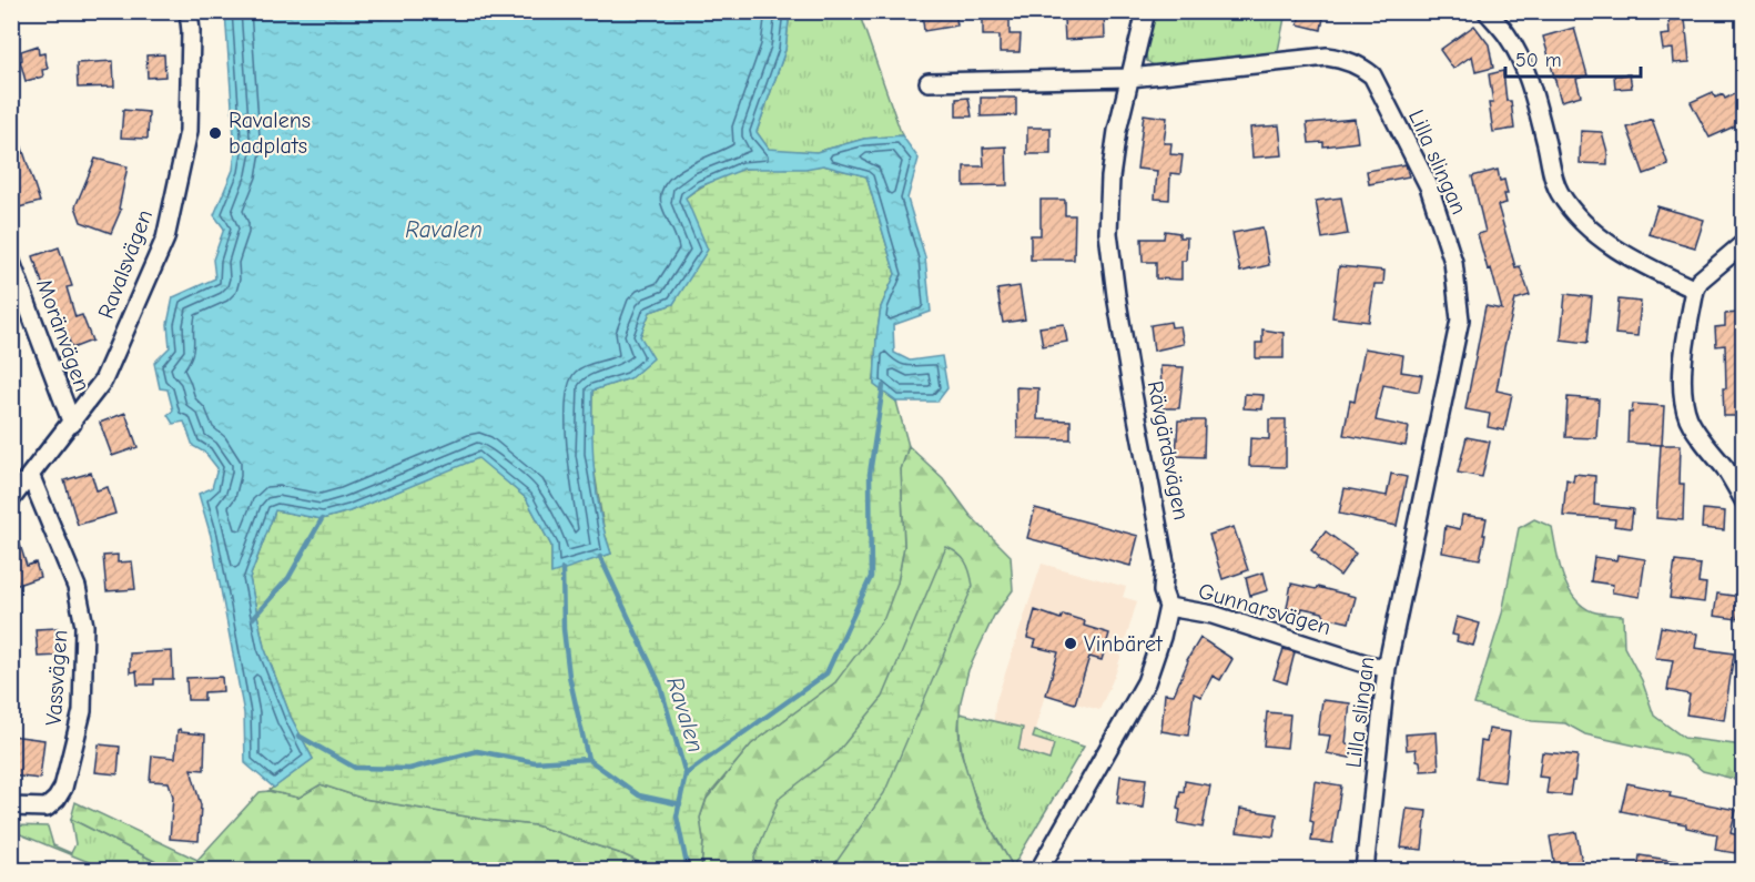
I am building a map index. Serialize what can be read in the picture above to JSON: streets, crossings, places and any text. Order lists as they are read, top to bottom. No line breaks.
{"streets":{"street":["Lilla slingan","Ravalsvägen","Moränvägen","Rävgärdsvägen","Gunnarsvägen","Vassvägen"]},"crossings":[["Lilla slingan","Rävgärdsvägen"],["Lilla slingan","Gunnarsvägen"],["Ravalsvägen","Moränvägen"],["Ravalsvägen","Vassvägen"],["Rävgärdsvägen","Gunnarsvägen"]],"water":["Ravalen"],"places":["Ravalens badplats","Vinbäret"],"scale_bar":"50 m"}
